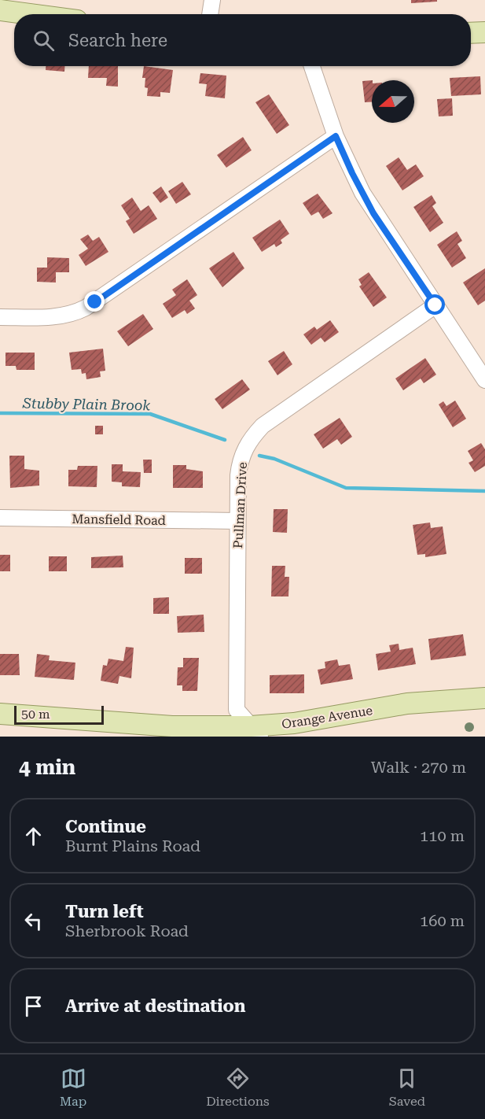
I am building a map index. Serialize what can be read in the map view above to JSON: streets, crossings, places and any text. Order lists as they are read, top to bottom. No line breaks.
{"streets":{"main road":["Orange Avenue"],"street":["Pullman Drive","Mansfield Road"]},"crossings":[["Pullman Drive","Mansfield Road"],["Pullman Drive","Orange Avenue"]],"water":["Stubby Plain Brook"],"scale_bar":"50 m","north":"left","page":{"search":"Search here","scale":"50 m","heading":["4 min","Walk · 270 m"],"list":[["Continue","Burnt Plains Road","110 m"],["Turn left","Sherbrook Road","160 m"],"Arrive at destination"],"nav":["Map","Directions","Saved"]}}
